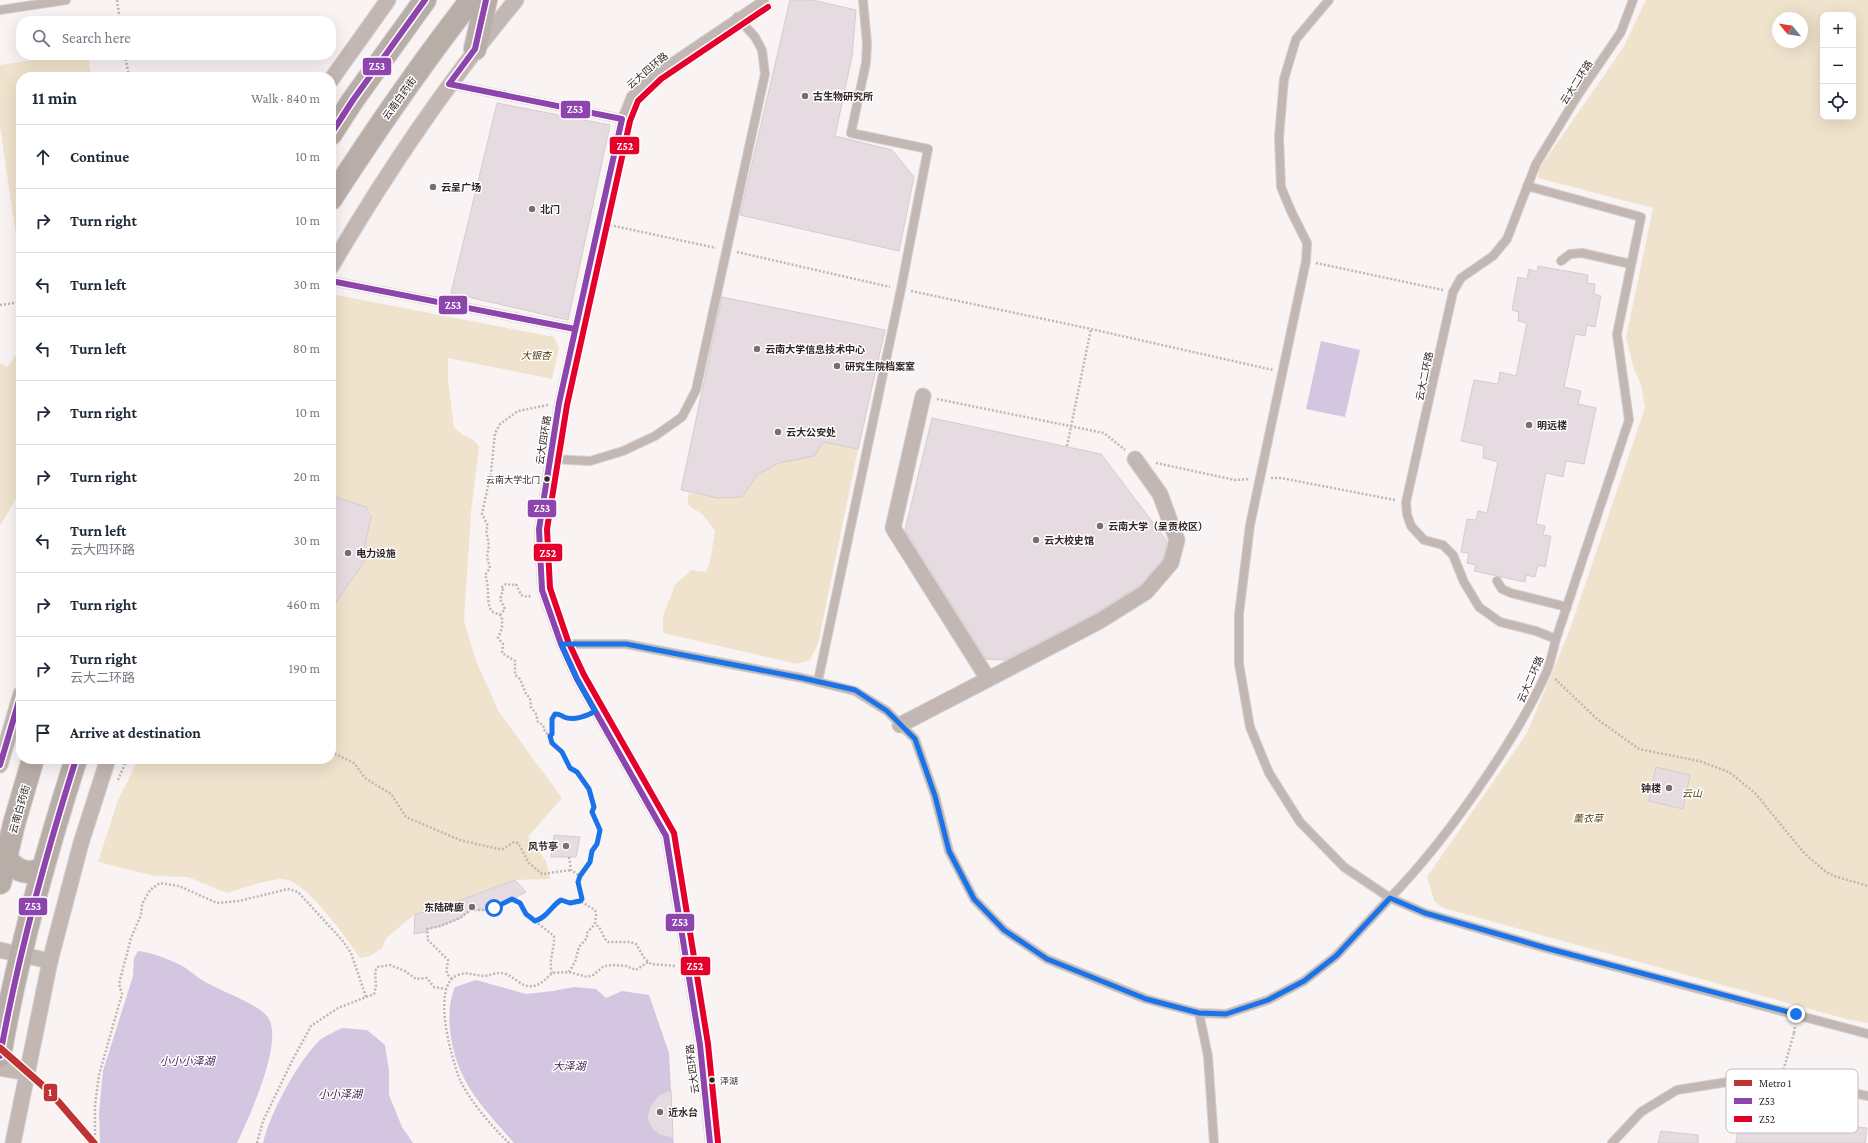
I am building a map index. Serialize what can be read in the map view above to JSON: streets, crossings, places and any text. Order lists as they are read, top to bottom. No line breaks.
{"streets":{"main road":["云南白药街"],"lane":["云大四环路","云大二环路"]},"crossings":[["云大四环路","云大二环路"]],"water":["小小小泽湖","大泽湖","小小泽湖"],"parks":["大银杏","云山","薰衣草"],"places":["古生物研究所","云呈广场","北门","云南大学信息技术中心","研究生院档案室","明远楼","云大公安处","云南大学北门","云南大学（呈贡校区）","云大校史馆","电力设施","钟楼","风节亭","东陆碑廊","泽湖","近水台"],"lines":["transit line Z53","transit line Z52","metro line 1"],"legend":["Metro 1","Z53","Z52"],"north":"top left","page":{"map_buttons":["+","−"],"search":"Search here","heading":["11 min","Walk · 840 m"],"list":[["Continue","10 m"],["Turn right","10 m"],["Turn left","30 m"],["Turn left","80 m"],["Turn right","10 m"],["Turn right","20 m"],["Turn left","云大四环路","30 m"],["Turn right","460 m"],["Turn right","云大二环路","190 m"],"Arrive at destination"]}}
